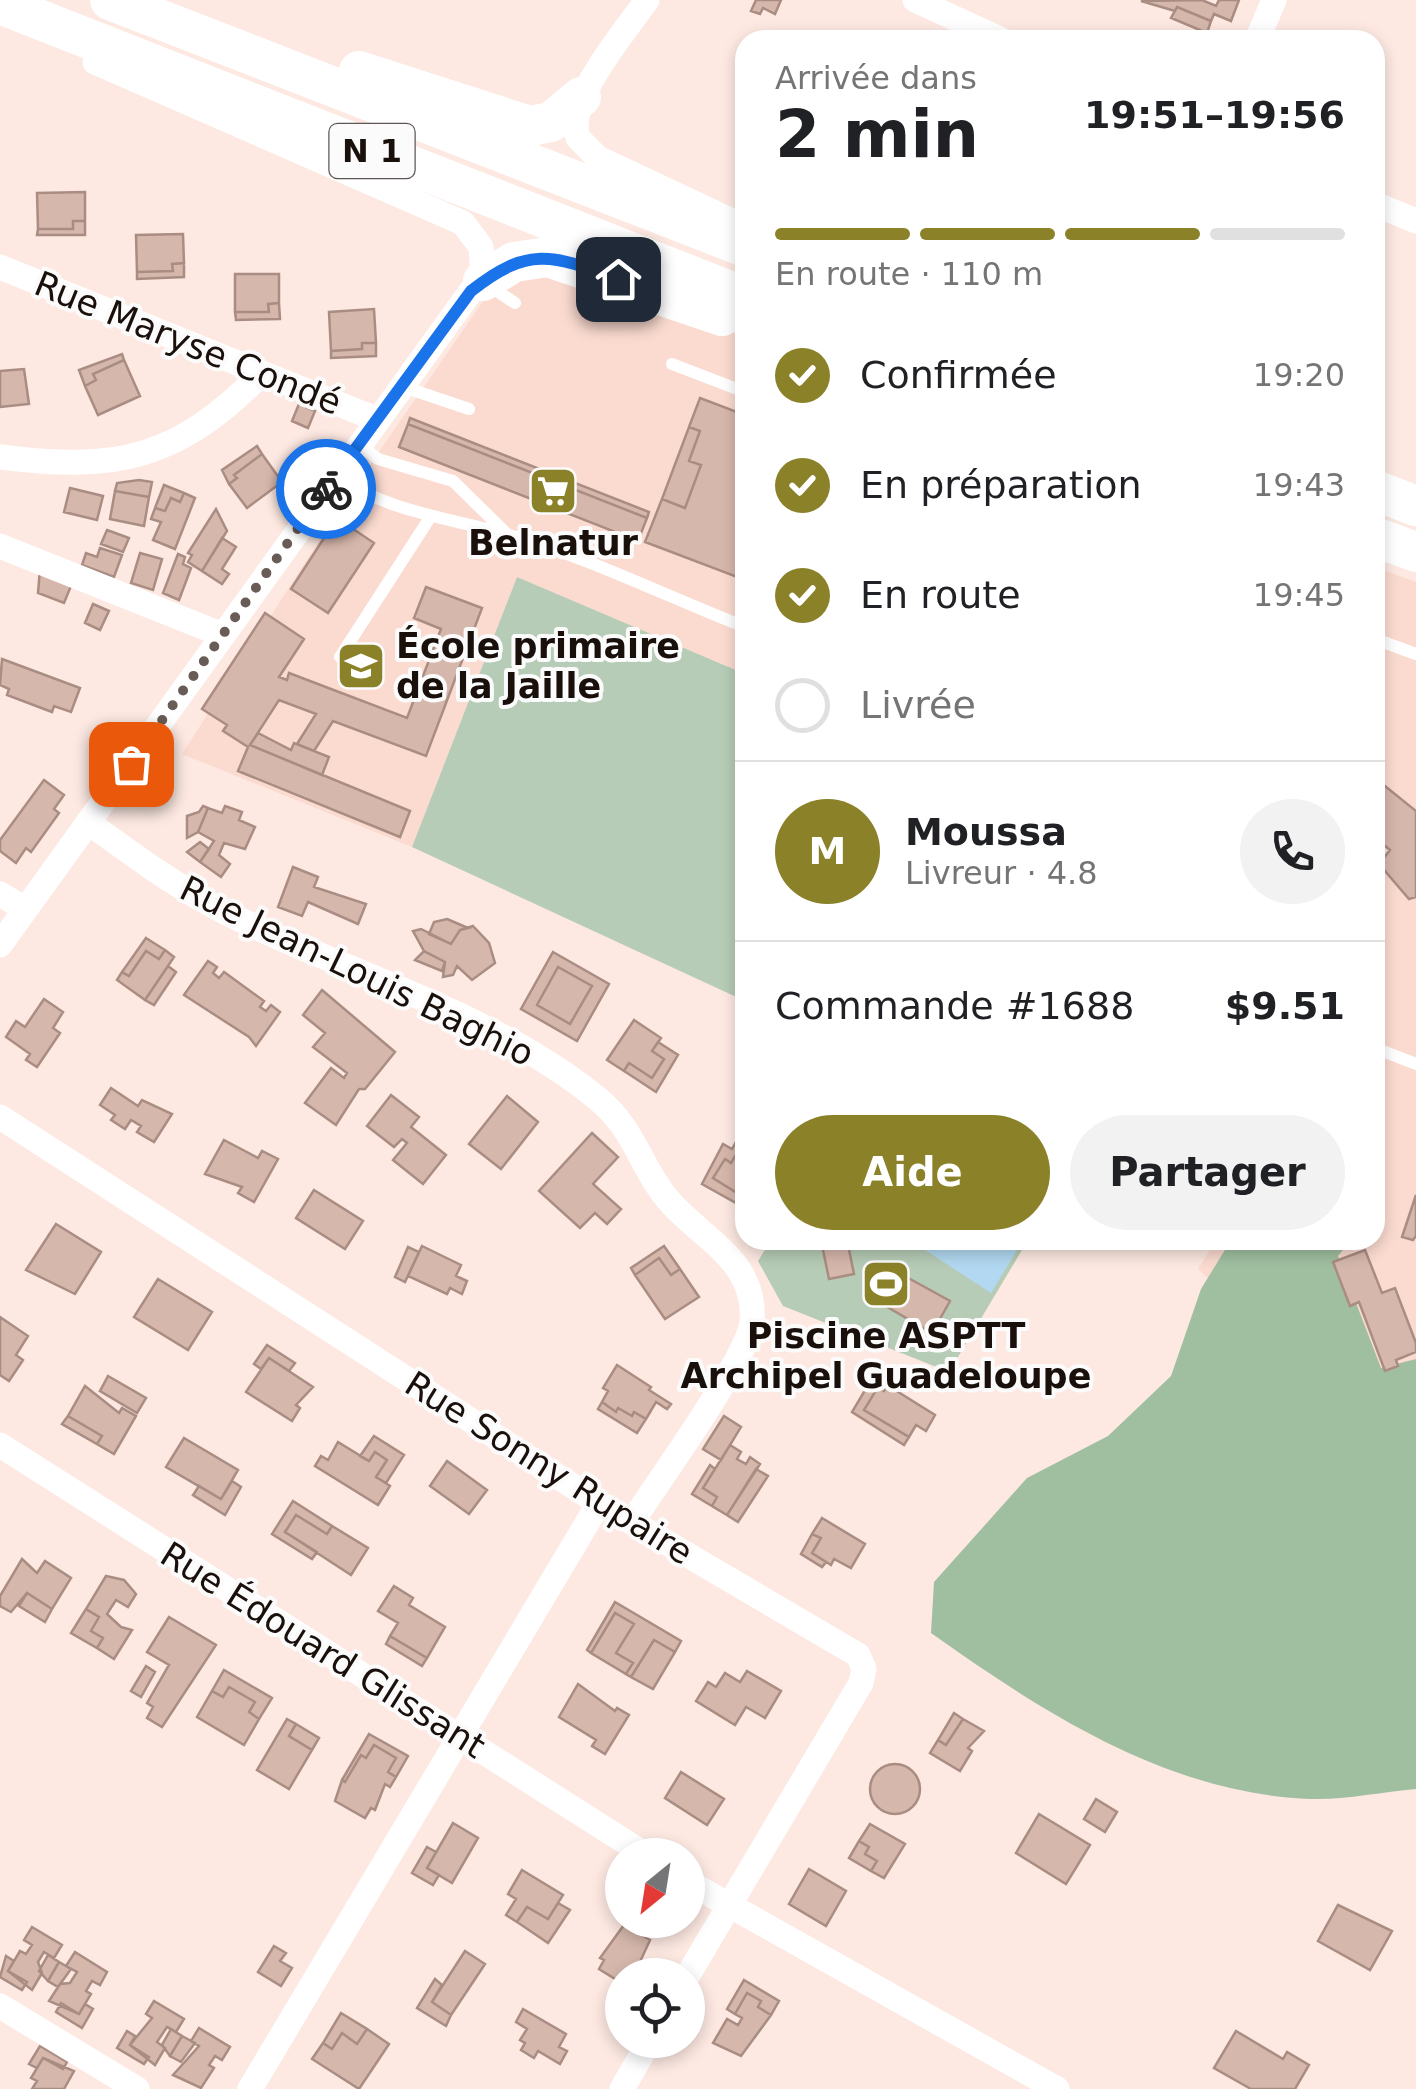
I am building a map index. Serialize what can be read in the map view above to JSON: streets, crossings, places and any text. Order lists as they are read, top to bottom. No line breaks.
{"streets":{"highway":["N 1"],"street":["Rue Maryse Condé","Rue Jean-Louis Baghio","Rue Sonny Rupaire","Rue Édouard Glissant"]},"crossings":[["Rue Jean-Louis Baghio","Rue Sonny Rupaire"]],"places":{"supermarket":["Belnatur"],"school or university":["École primaire de la Jaille"],"sports":["Piscine ASPTT Archipel Guadeloupe"]},"north":"bottom left","page":{"heading":["2 min","Arrivée dans","19:51–19:56"],"panel":["Moussa","Livreur · 4.8","Commande #1688","$9.51"],"bar":"En route · 110 m","list":[["Confirmée","19:20"],["En préparation","19:43"],["En route","19:45"],"Livrée"],"round":"M","buttons":["Aide","Partager"]}}
